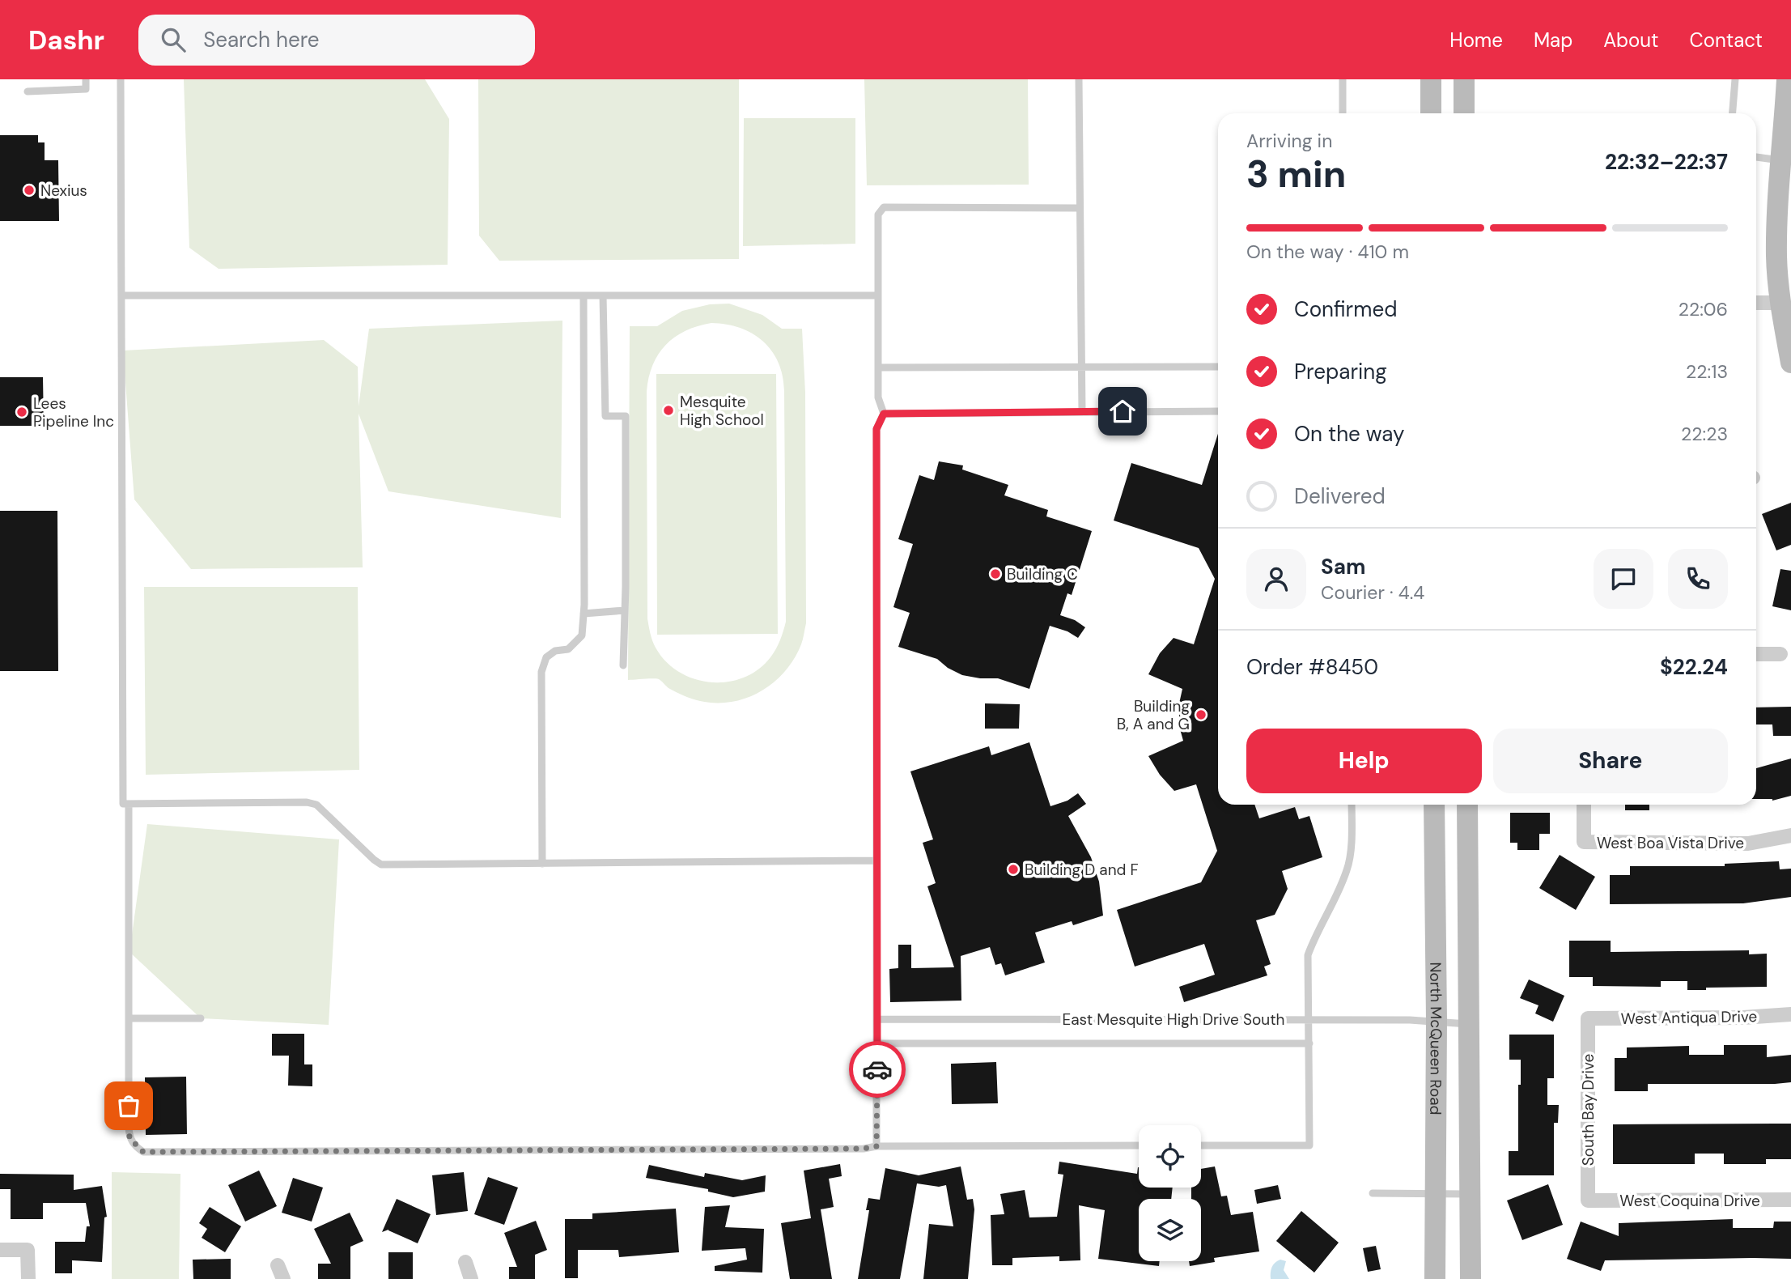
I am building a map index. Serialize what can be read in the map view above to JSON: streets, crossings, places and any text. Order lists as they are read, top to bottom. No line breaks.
{"streets":{"main road":["North McQueen Road"],"street":["West Boa Vista Drive","West Antiqua Drive","South Bay Drive","West Coquina Drive"],"lane":["East Mesquite High Drive South"]},"crossings":[["West Antiqua Drive","South Bay Drive"],["East Mesquite High Drive South","North McQueen Road"],["South Bay Drive","West Coquina Drive"]],"places":["Nexius","Mesquite High School","Lees Pipeline Inc","Building C","Building B, A and G","Building D and F"],"page":{"header":"Dashr","search":"Search here","nav":["Home","Map","About","Contact"],"heading":["3 min","Arriving in","22:32–22:37"],"panel":["Sam","Courier · 4.4","Order #8450","$22.24"],"bar":"On the way · 410 m","list":[["Confirmed","22:06"],["Preparing","22:13"],["On the way","22:23"],"Delivered"],"buttons":["Help","Share"]}}
